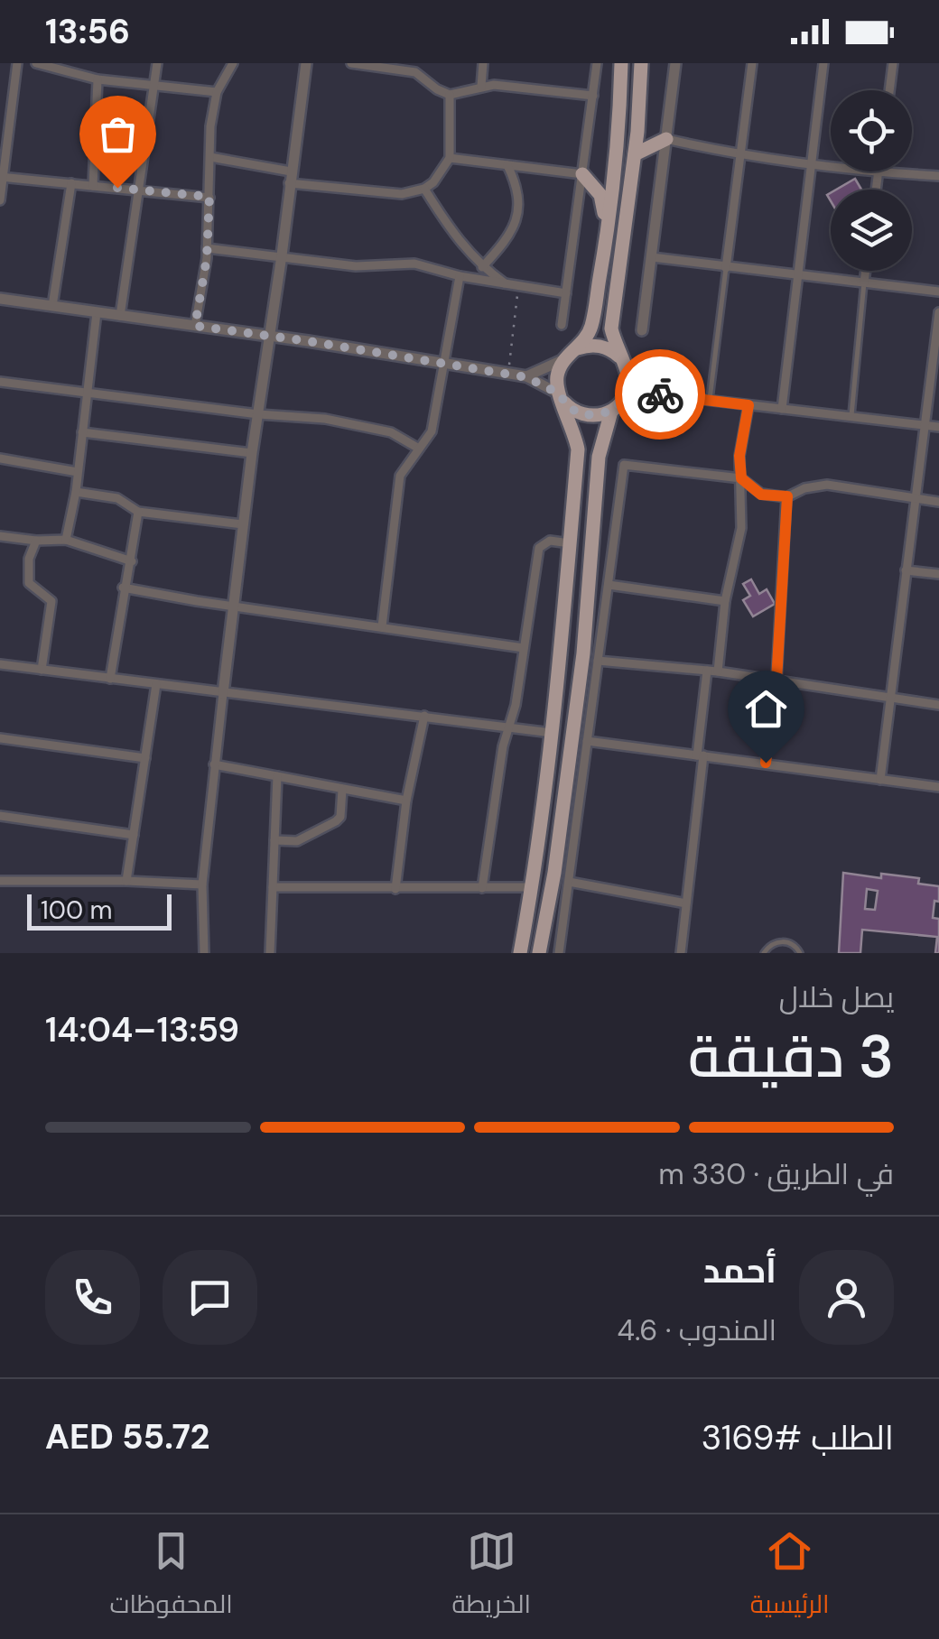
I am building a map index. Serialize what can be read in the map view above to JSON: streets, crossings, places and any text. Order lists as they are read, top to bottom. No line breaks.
{"scale_bar":"100 m","page":{"status":"13:56","scale":"100 m","heading":["3 دقيقة","يصل خلال","13:59–14:04"],"panel":["أحمد","المندوب · 4.6","الطلب #3169","AED 55.72"],"bar":"في الطريق · 330 m","tabs":["الرئيسية","الخريطة","المحفوظات"]}}
